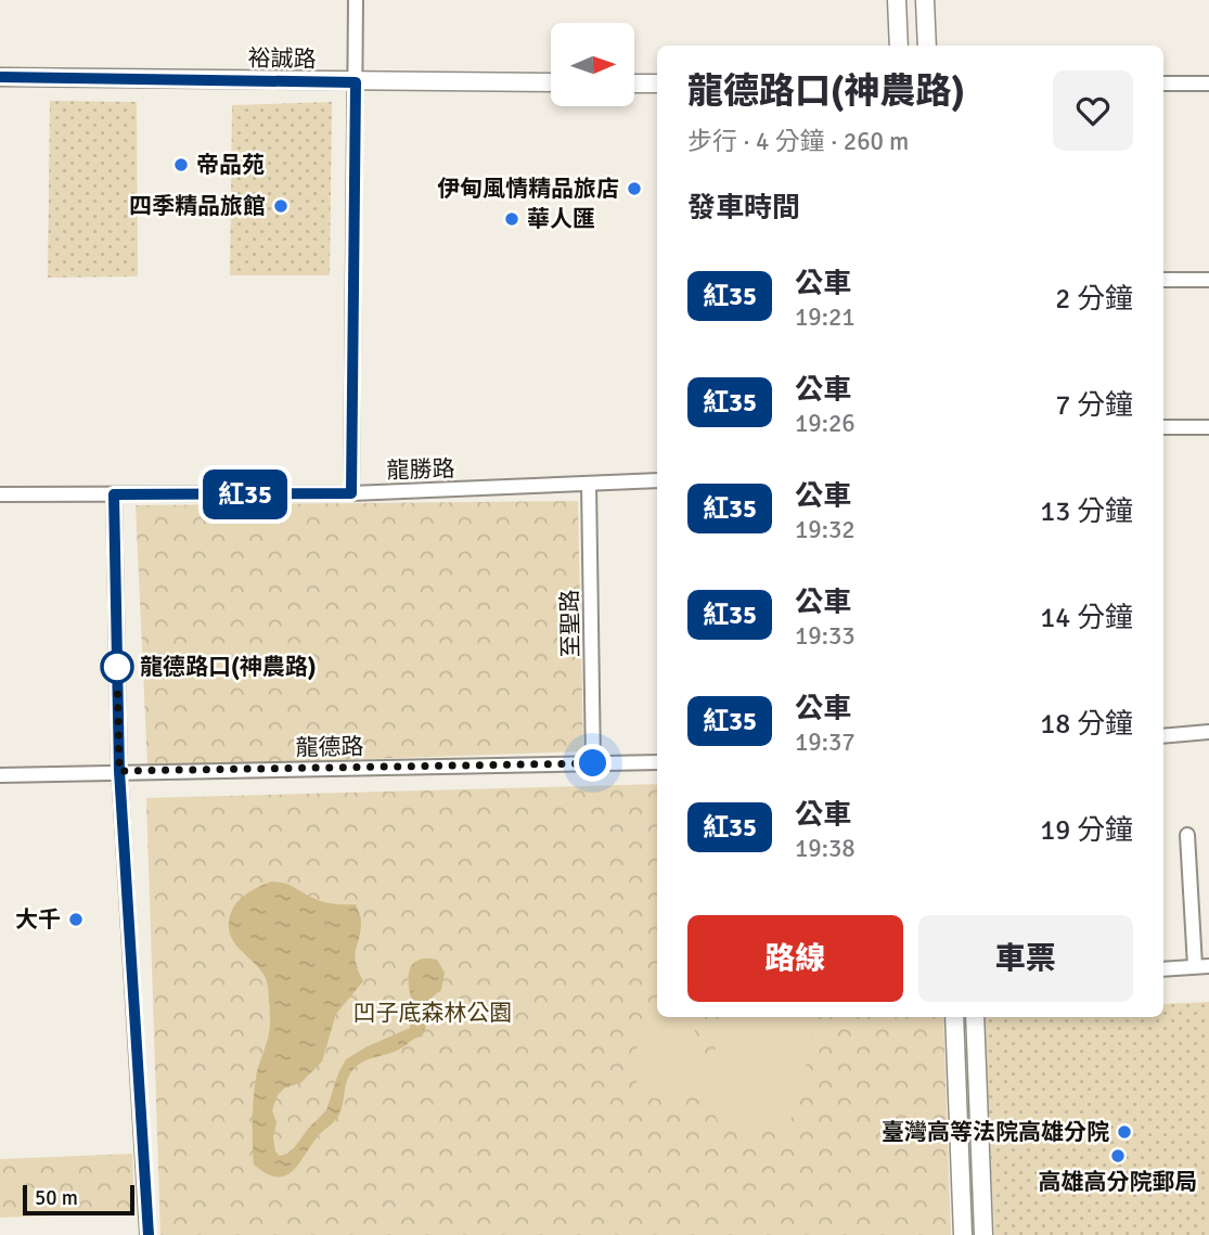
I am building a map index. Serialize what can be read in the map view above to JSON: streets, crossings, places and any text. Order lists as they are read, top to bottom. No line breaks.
{"streets":{"street":["裕誠路","龍勝路","至聖路","龍德路"]},"crossings":[["龍勝路","至聖路"],["至聖路","龍德路"]],"parks":["凹子底森林公園"],"places":["帝品苑","伊甸風情精品旅店","四季精品旅館","華人匯","龍德路口(神農路)","大千","臺灣高等法院高雄分院","高雄高分院郵局"],"lines":["bus line 紅35"],"scale_bar":"50 m","north":"right","page":{"on_map":"紅35","heading":[["龍德路口(神農路)","步行 · 4 分鐘 · 260 m"],"發車時間"],"list":[{"mark":"紅35","name":"公車","note":"19:21","value":"2 分鐘"},{"mark":"紅35","name":"公車","note":"19:26","value":"7 分鐘"},{"mark":"紅35","name":"公車","note":"19:32","value":"13 分鐘"},{"mark":"紅35","name":"公車","note":"19:33","value":"14 分鐘"},{"mark":"紅35","name":"公車","note":"19:37","value":"18 分鐘"},{"mark":"紅35","name":"公車","note":"19:38","value":"19 分鐘"}],"buttons":["路線","車票"],"scale":"50 m"}}
